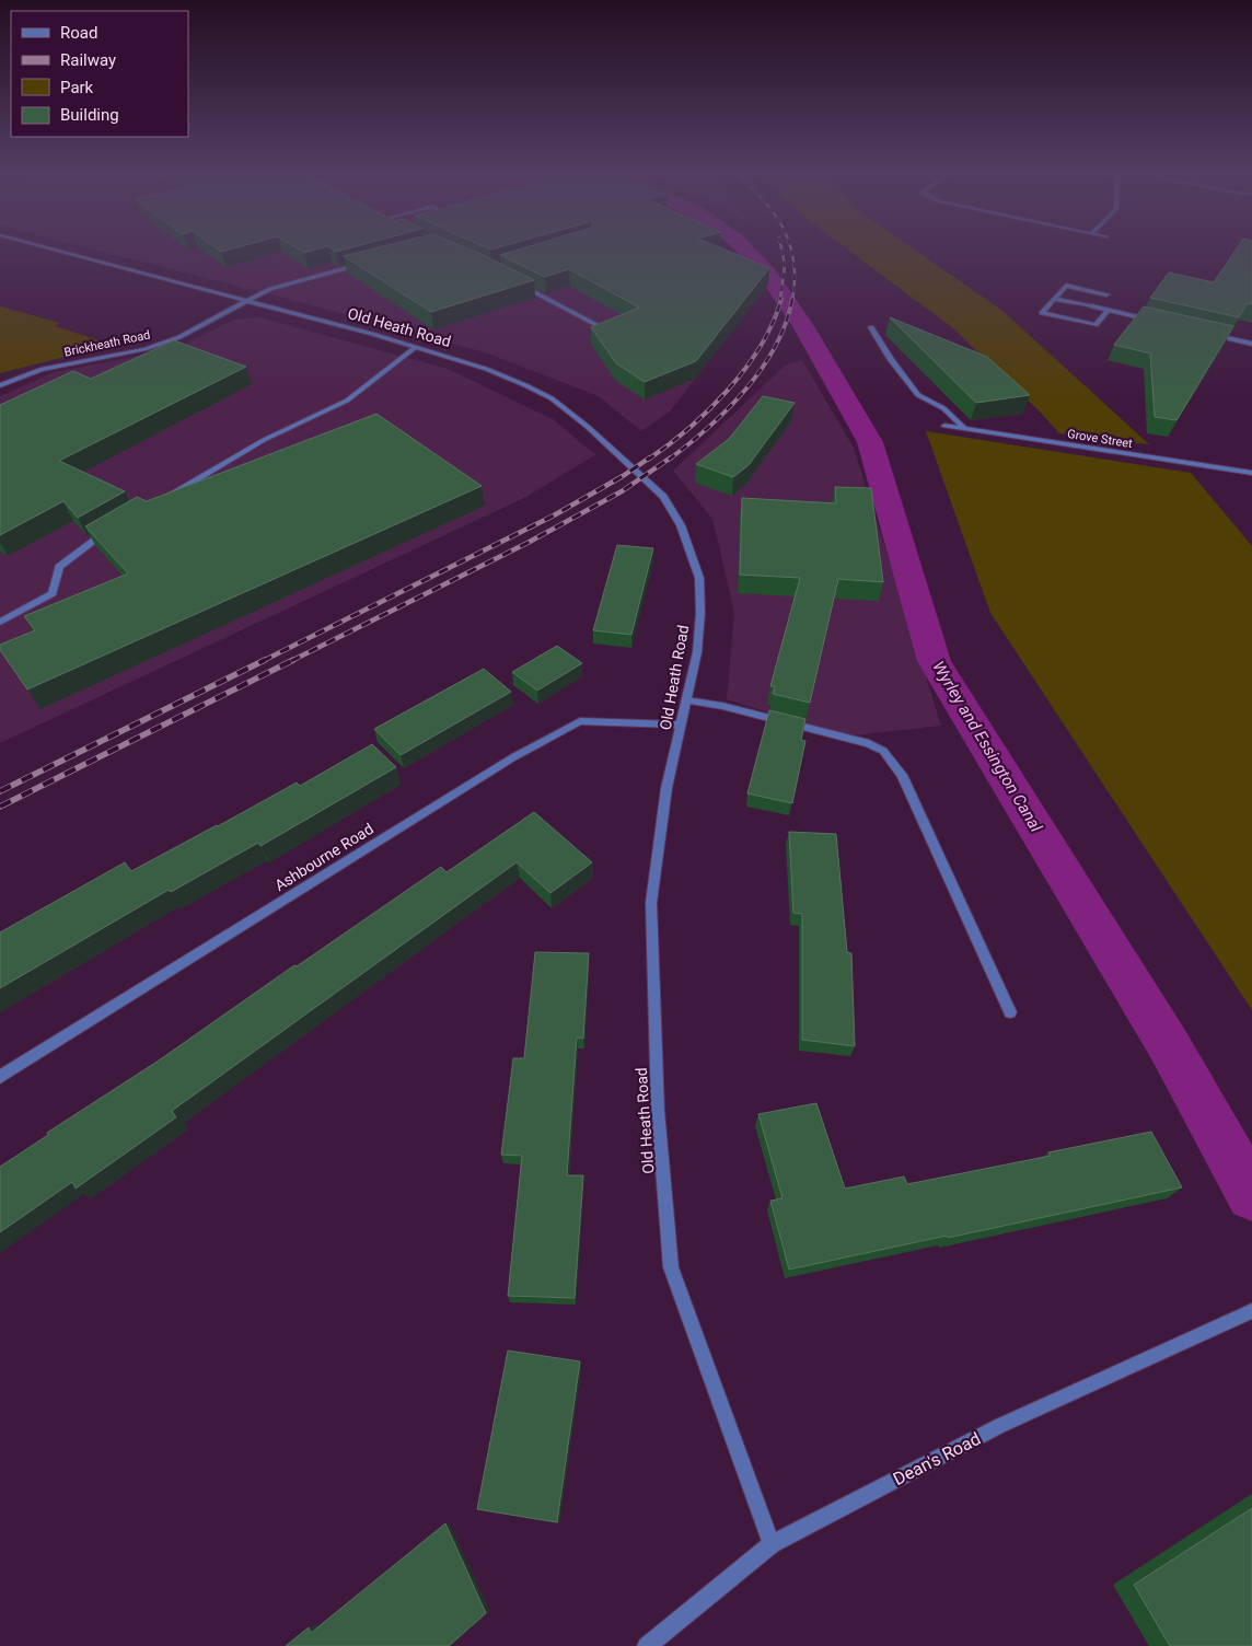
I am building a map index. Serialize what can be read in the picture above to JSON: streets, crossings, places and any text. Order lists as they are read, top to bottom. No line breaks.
{"streets":{"street":["Old Heath Road","Brickheath Road","Grove Street","Ashbourne Road","Dean's Road"]},"crossings":[["Old Heath Road","Brickheath Road"],["Old Heath Road","Ashbourne Road"],["Old Heath Road","Dean's Road"]],"water":["Wyrley and Essington Canal"],"legend":["Road","Railway","Park","Building"]}
